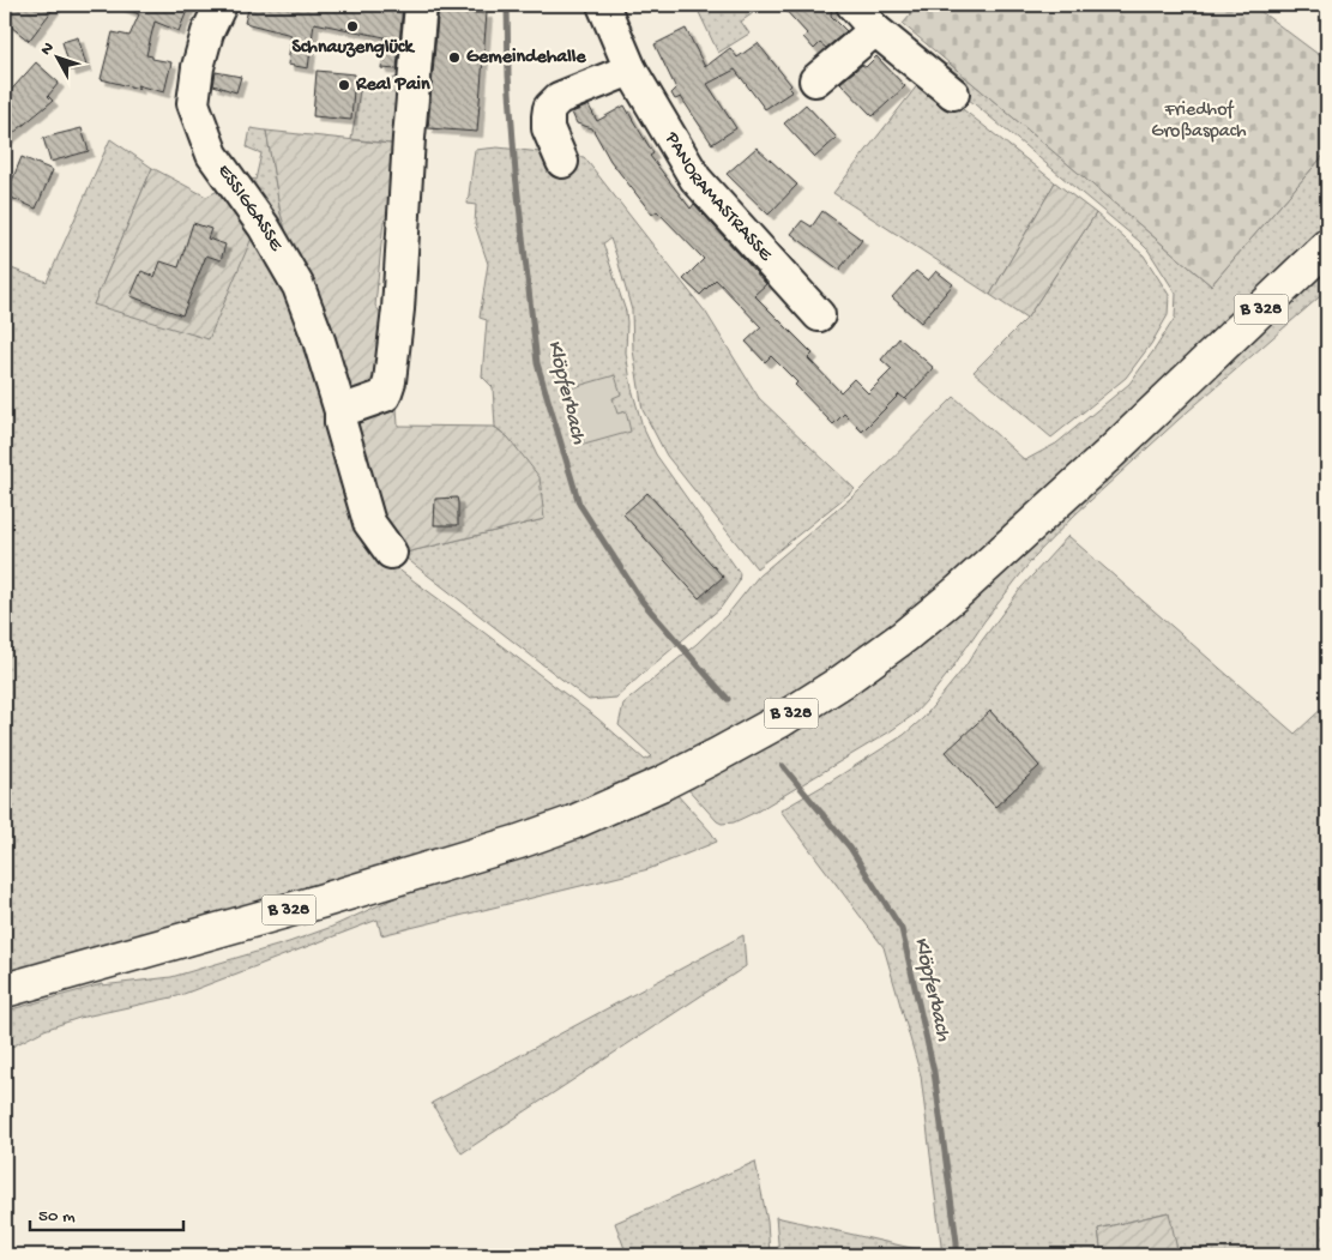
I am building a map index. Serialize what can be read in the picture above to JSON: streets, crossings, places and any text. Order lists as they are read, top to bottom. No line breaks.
{"streets":{"main road":["B 328"],"street":["PANORAMASTRASSE","ESSIGGASSE"]},"water":["Klöpferbach"],"parks":["Friedhof Großaspach"],"places":["Schnauzenglück","Gemeindehalle","Real Pain"],"scale_bar":"50 m","north":"top left"}
